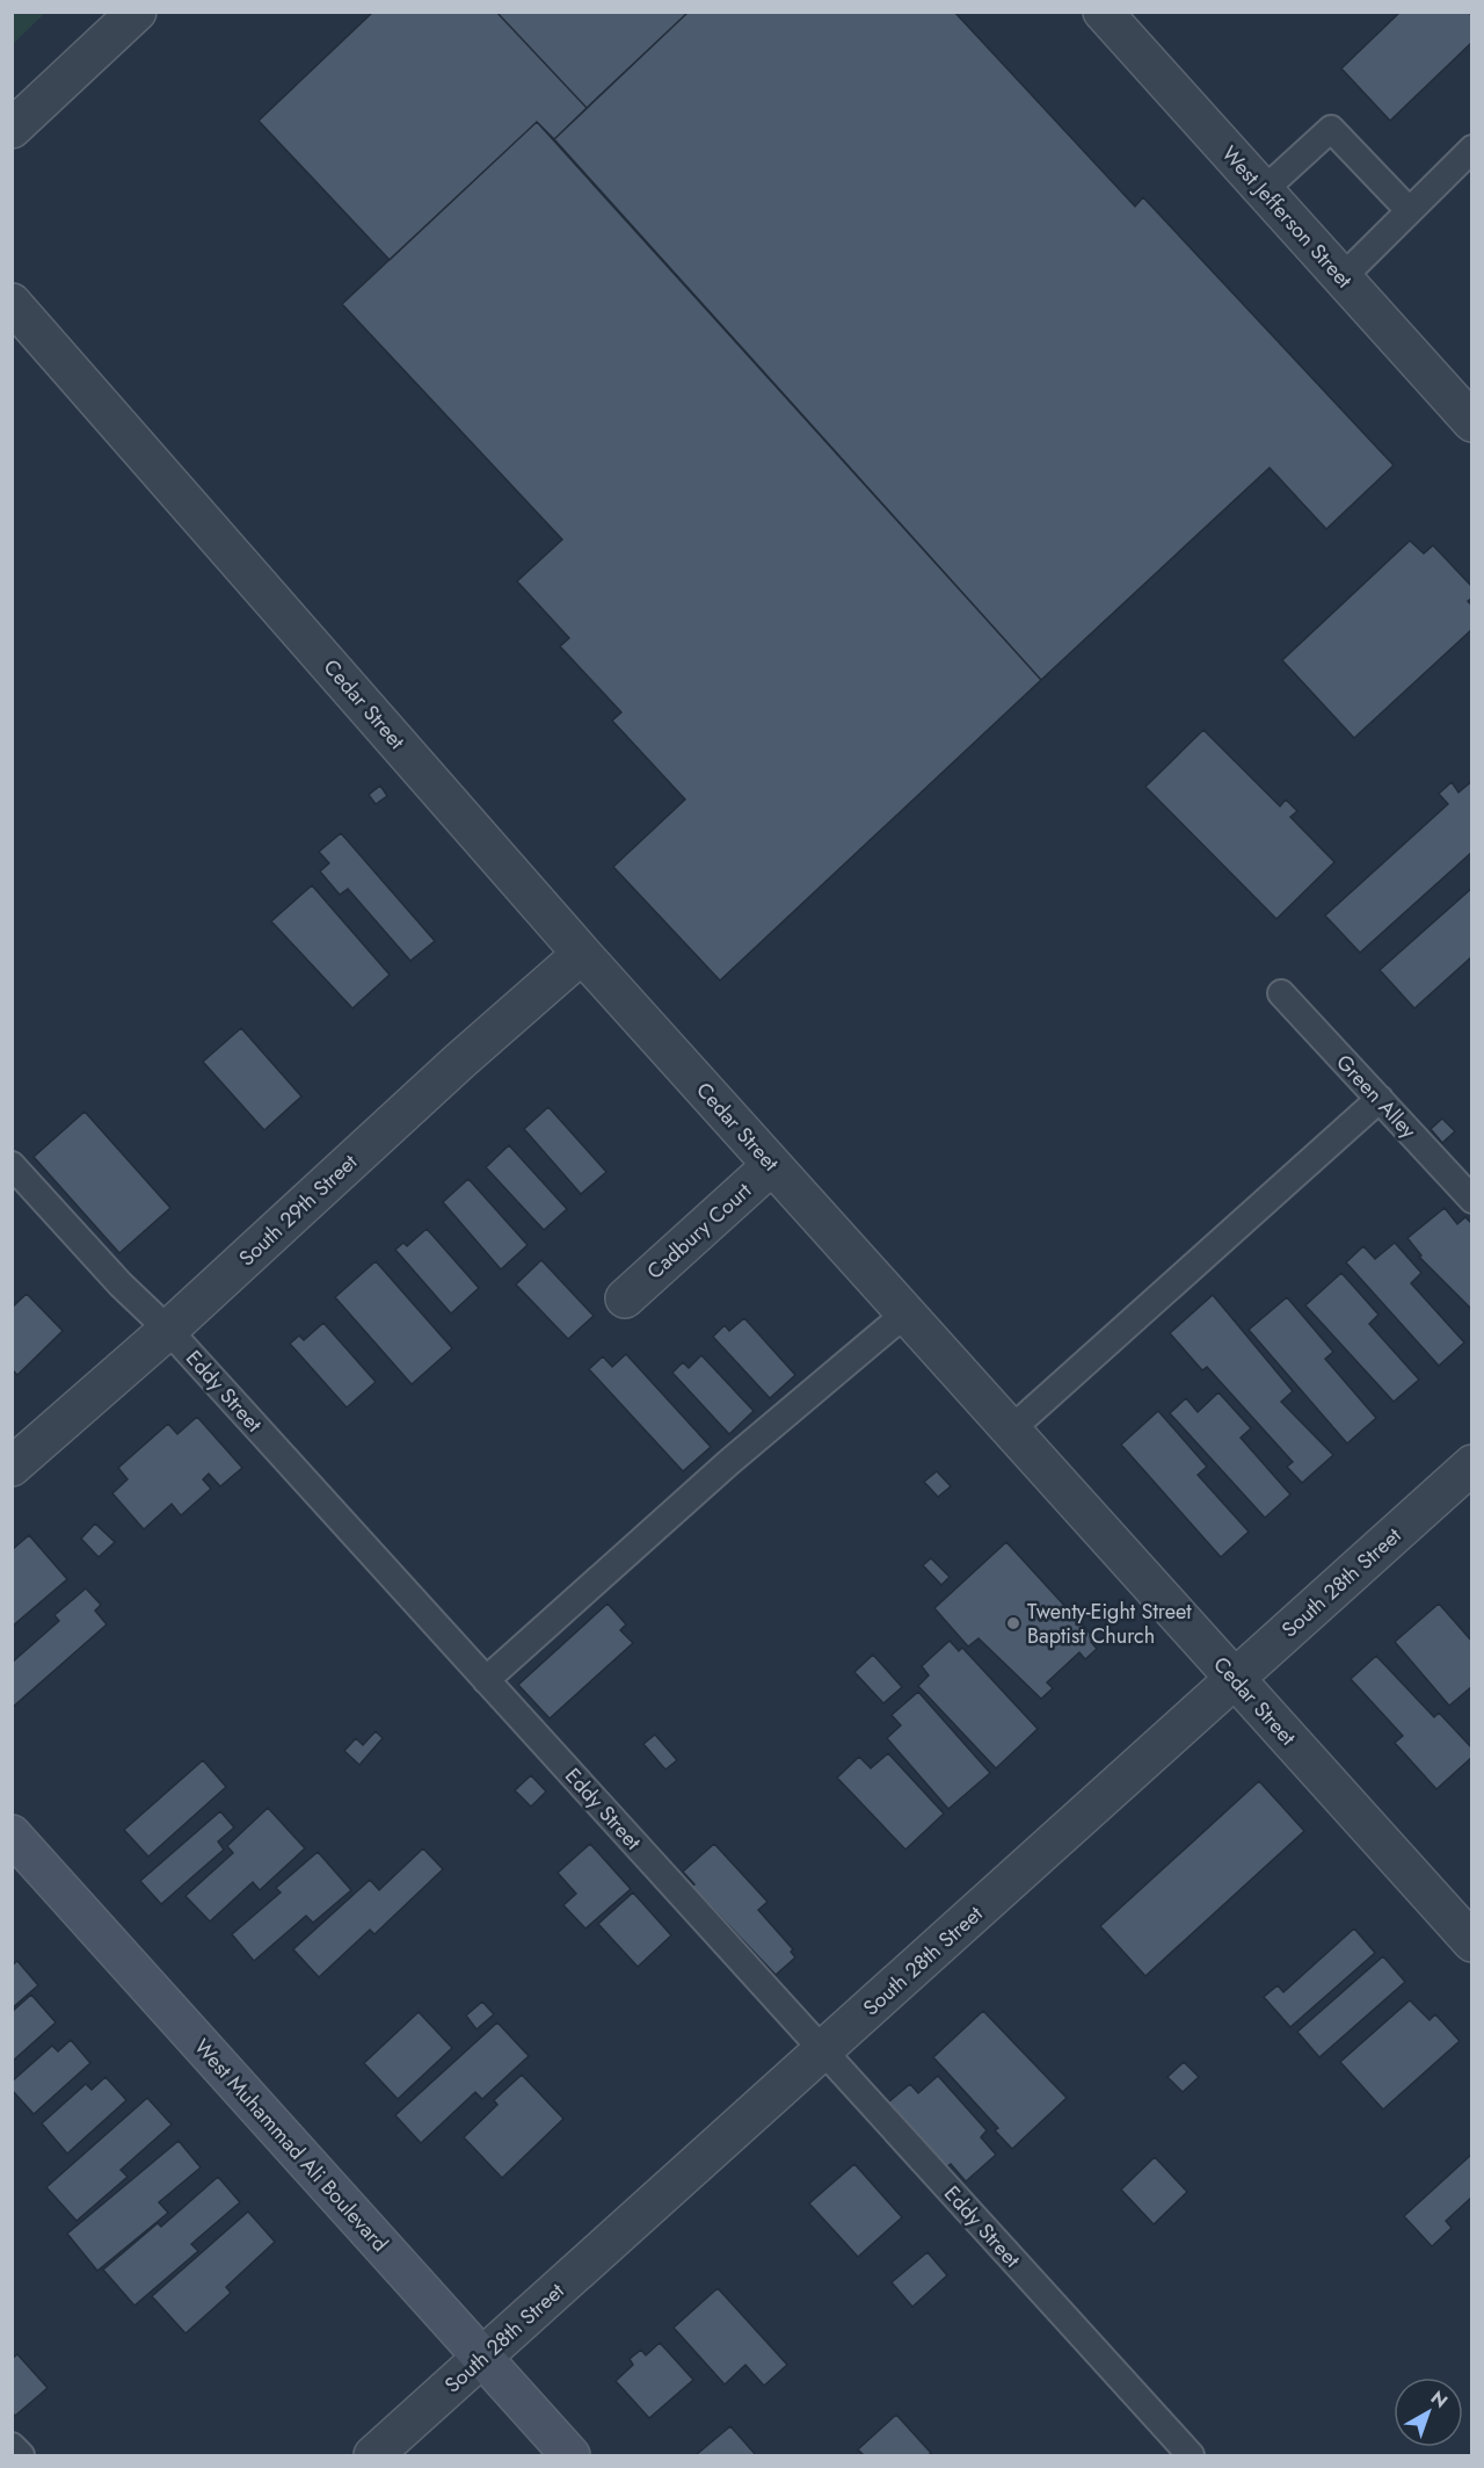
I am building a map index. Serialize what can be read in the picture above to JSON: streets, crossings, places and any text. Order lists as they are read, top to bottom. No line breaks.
{"streets":{"main road":["West Muhammad Ali Boulevard"],"street":["West Jefferson Street","Cedar Street","South 29th Street","Cadbury Court","South 28th Street"],"lane":["Green Alley","Eddy Street"]},"crossings":[["Cedar Street","South 29th Street"],["Cedar Street","Cadbury Court"],["Cedar Street","South 28th Street"],["South 29th Street","Eddy Street"],["Eddy Street","South 28th Street"],["South 28th Street","West Muhammad Ali Boulevard"]],"places":["Twenty-Eight Street Baptist Church"],"north":"top right"}
